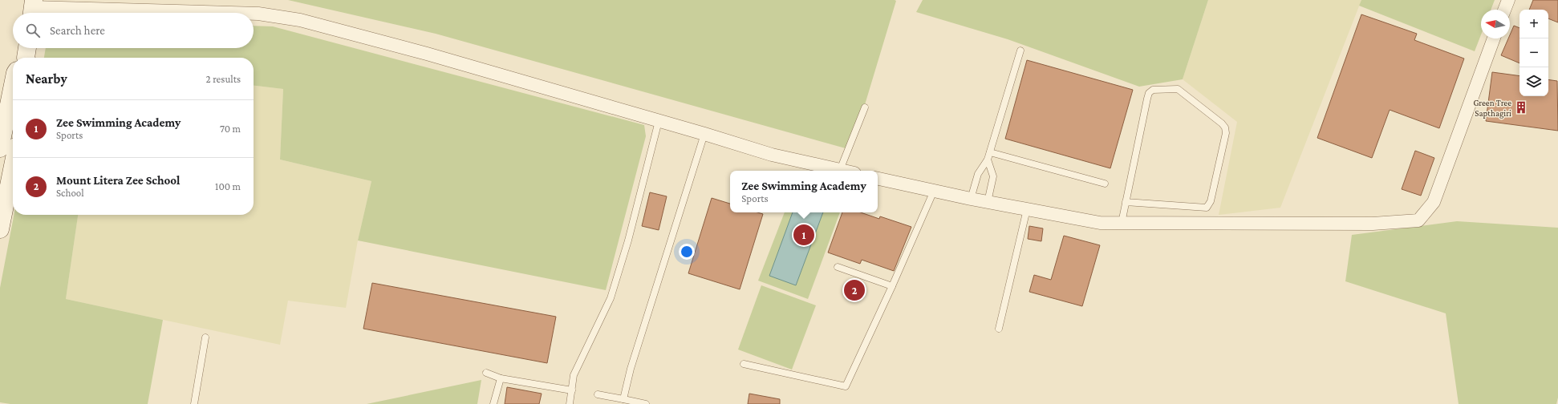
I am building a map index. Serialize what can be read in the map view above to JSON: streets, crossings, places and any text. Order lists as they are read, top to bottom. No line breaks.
{"places":{"building":["Green Tree Sapthagiri"]},"north":"left","page":{"map_buttons":["+","−"],"search":"Search here","heading":["Nearby","2 results"],"list":[{"mark":"1","name":"Zee Swimming Academy","note":"Sports","value":"70 m"},{"mark":"2","name":"Mount Litera Zee School","note":"School","value":"100 m"}],"popup":["Zee Swimming Academy","Sports"],"pins":["1","2"]}}
